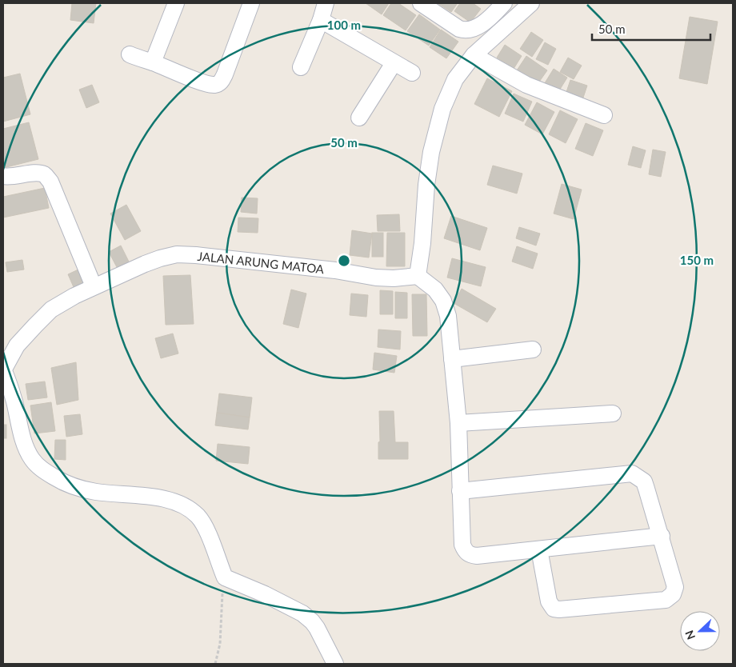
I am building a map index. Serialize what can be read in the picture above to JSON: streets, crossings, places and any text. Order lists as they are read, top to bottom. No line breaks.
{"streets":{"street":["JALAN ARUNG MATOA"]},"scale_bar":"50 m","north":"left","rings":["100 m","50 m","150 m"]}
